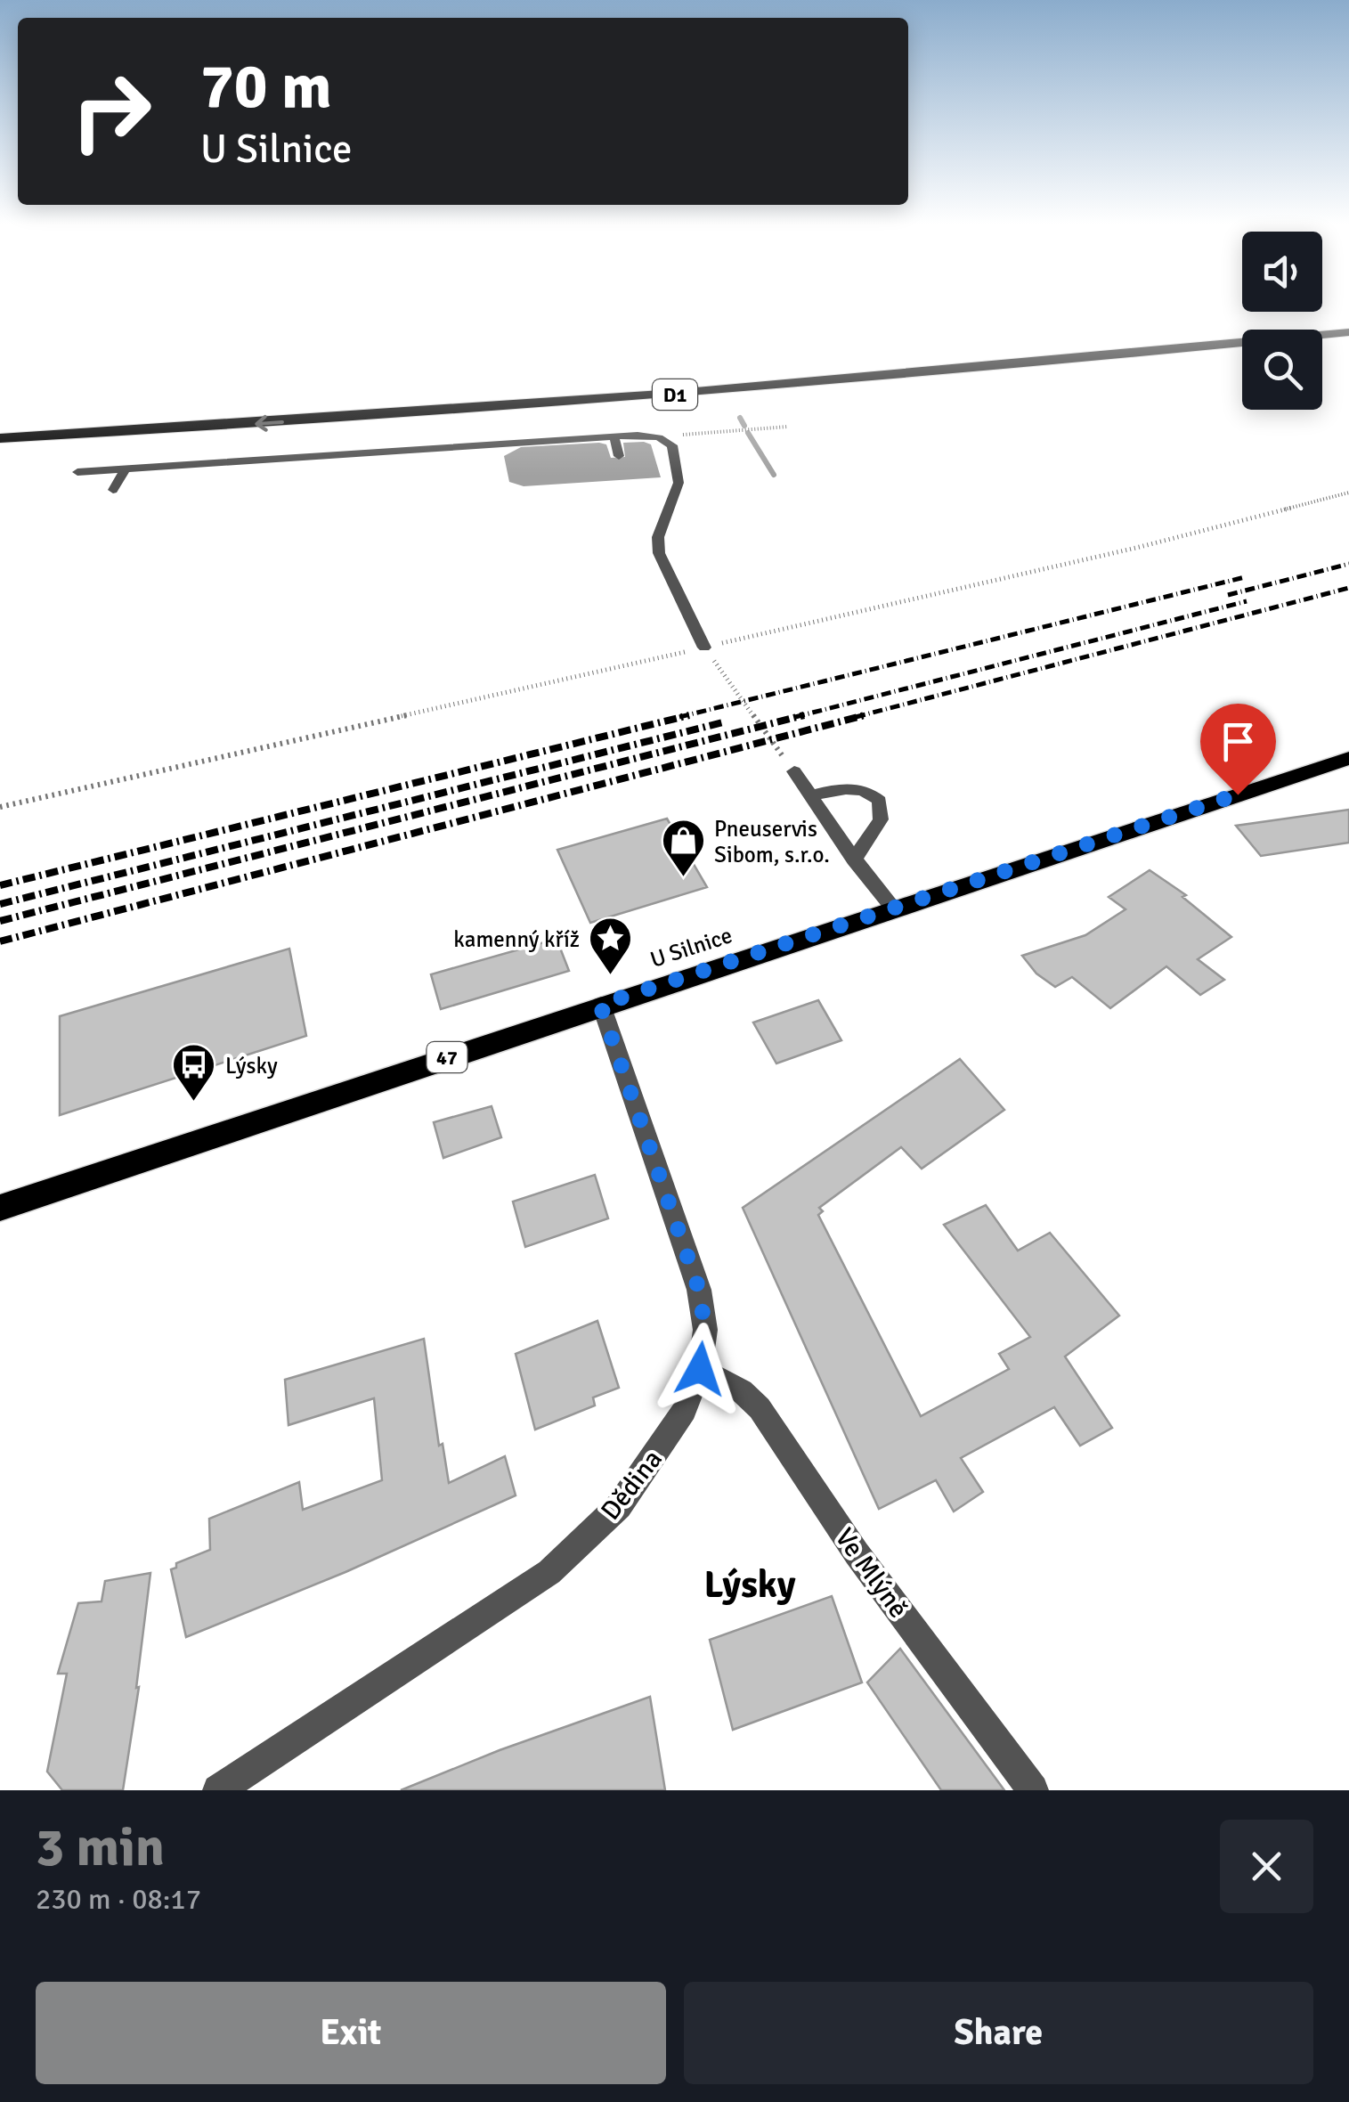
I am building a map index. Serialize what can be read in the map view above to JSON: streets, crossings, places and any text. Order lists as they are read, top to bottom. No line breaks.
{"streets":{"highway":["D1"],"main road":["U Silnice","47"],"street":["Dědina","Ve Mlýně"]},"crossings":[["U Silnice","Dědina"],["Dědina","Ve Mlýně"]],"districts":["Lýsky"],"places":{"shop":["Pneuservis Sibom, s.r.o."],"place":["kamenný kříž"],"bus stop":["Lýsky"]},"page":{"turn":["70 m","U Silnice"],"heading":["3 min","230 m · 08:17"],"buttons":["Exit","Share"]}}
